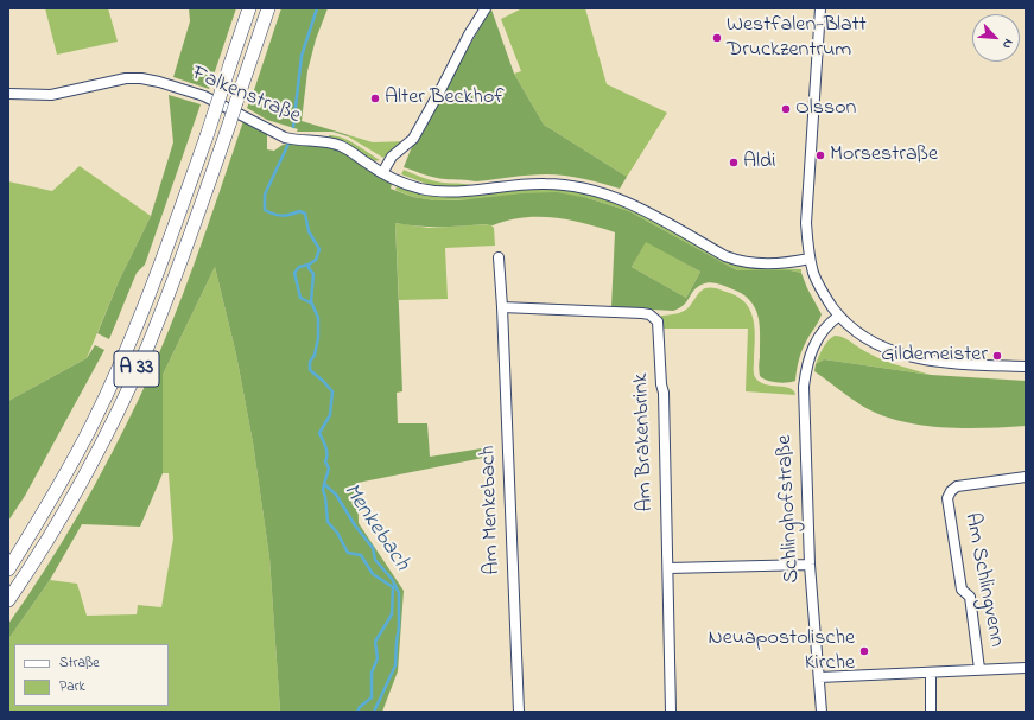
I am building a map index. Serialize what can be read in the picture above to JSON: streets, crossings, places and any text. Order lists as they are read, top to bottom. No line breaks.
{"streets":{"highway":["A 33"],"street":["Falkenstraße","Am Brakenbrink","Schlinghofstraße","Am Menkebach","Am Schlingvenn"]},"crossings":[["Am Brakenbrink","Am Menkebach"]],"water":["Menkebach"],"places":["Westfalen-Blatt Druckzentrum","Alter Beckhof","Olsson","Morsestraße","Aldi","Gildemeister","Neuapostolische Kirche"],"legend":["Straße","Park"],"north":"bottom right"}
